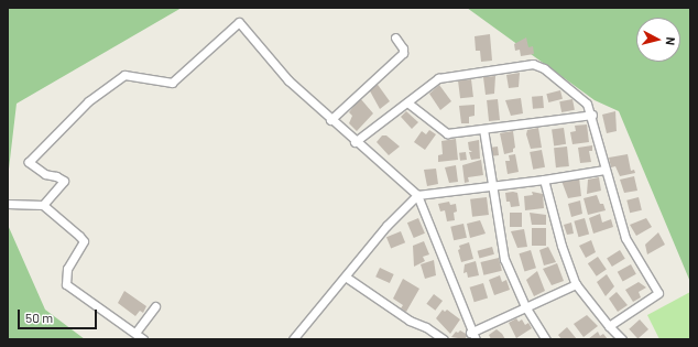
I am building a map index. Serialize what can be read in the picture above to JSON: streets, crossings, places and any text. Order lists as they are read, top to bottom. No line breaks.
{"scale_bar":"50 m","north":"right"}
